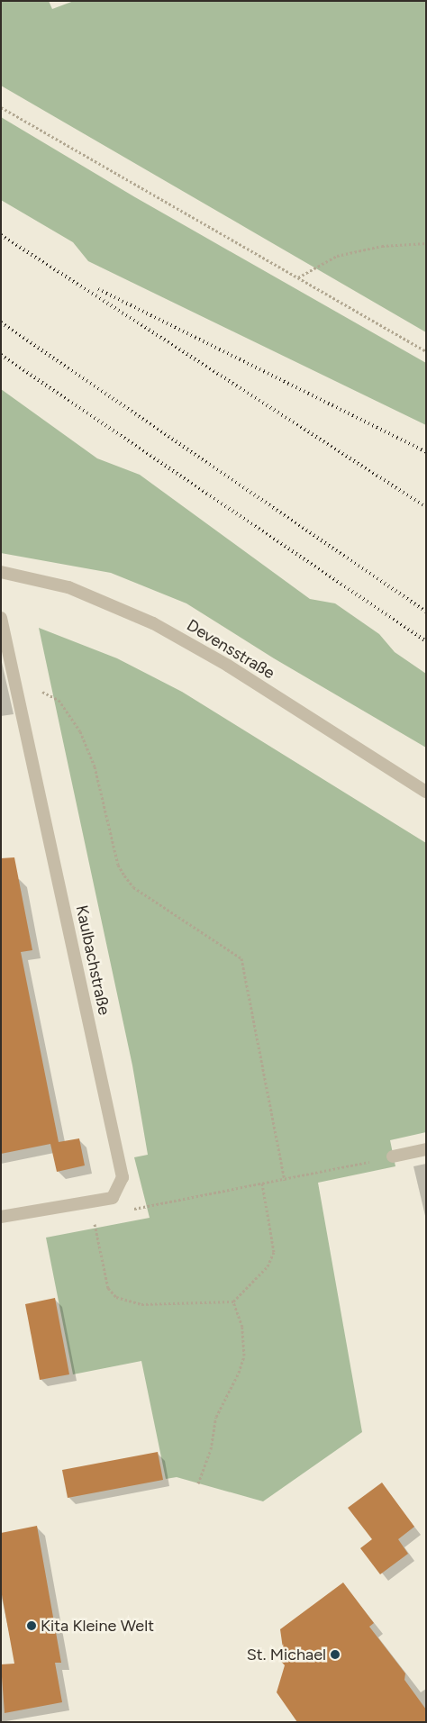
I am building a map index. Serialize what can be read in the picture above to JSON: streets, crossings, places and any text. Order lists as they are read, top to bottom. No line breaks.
{"streets":{"street":["Devensstraße","Kaulbachstraße"]},"places":["Kita Kleine Welt","St. Michael"]}
